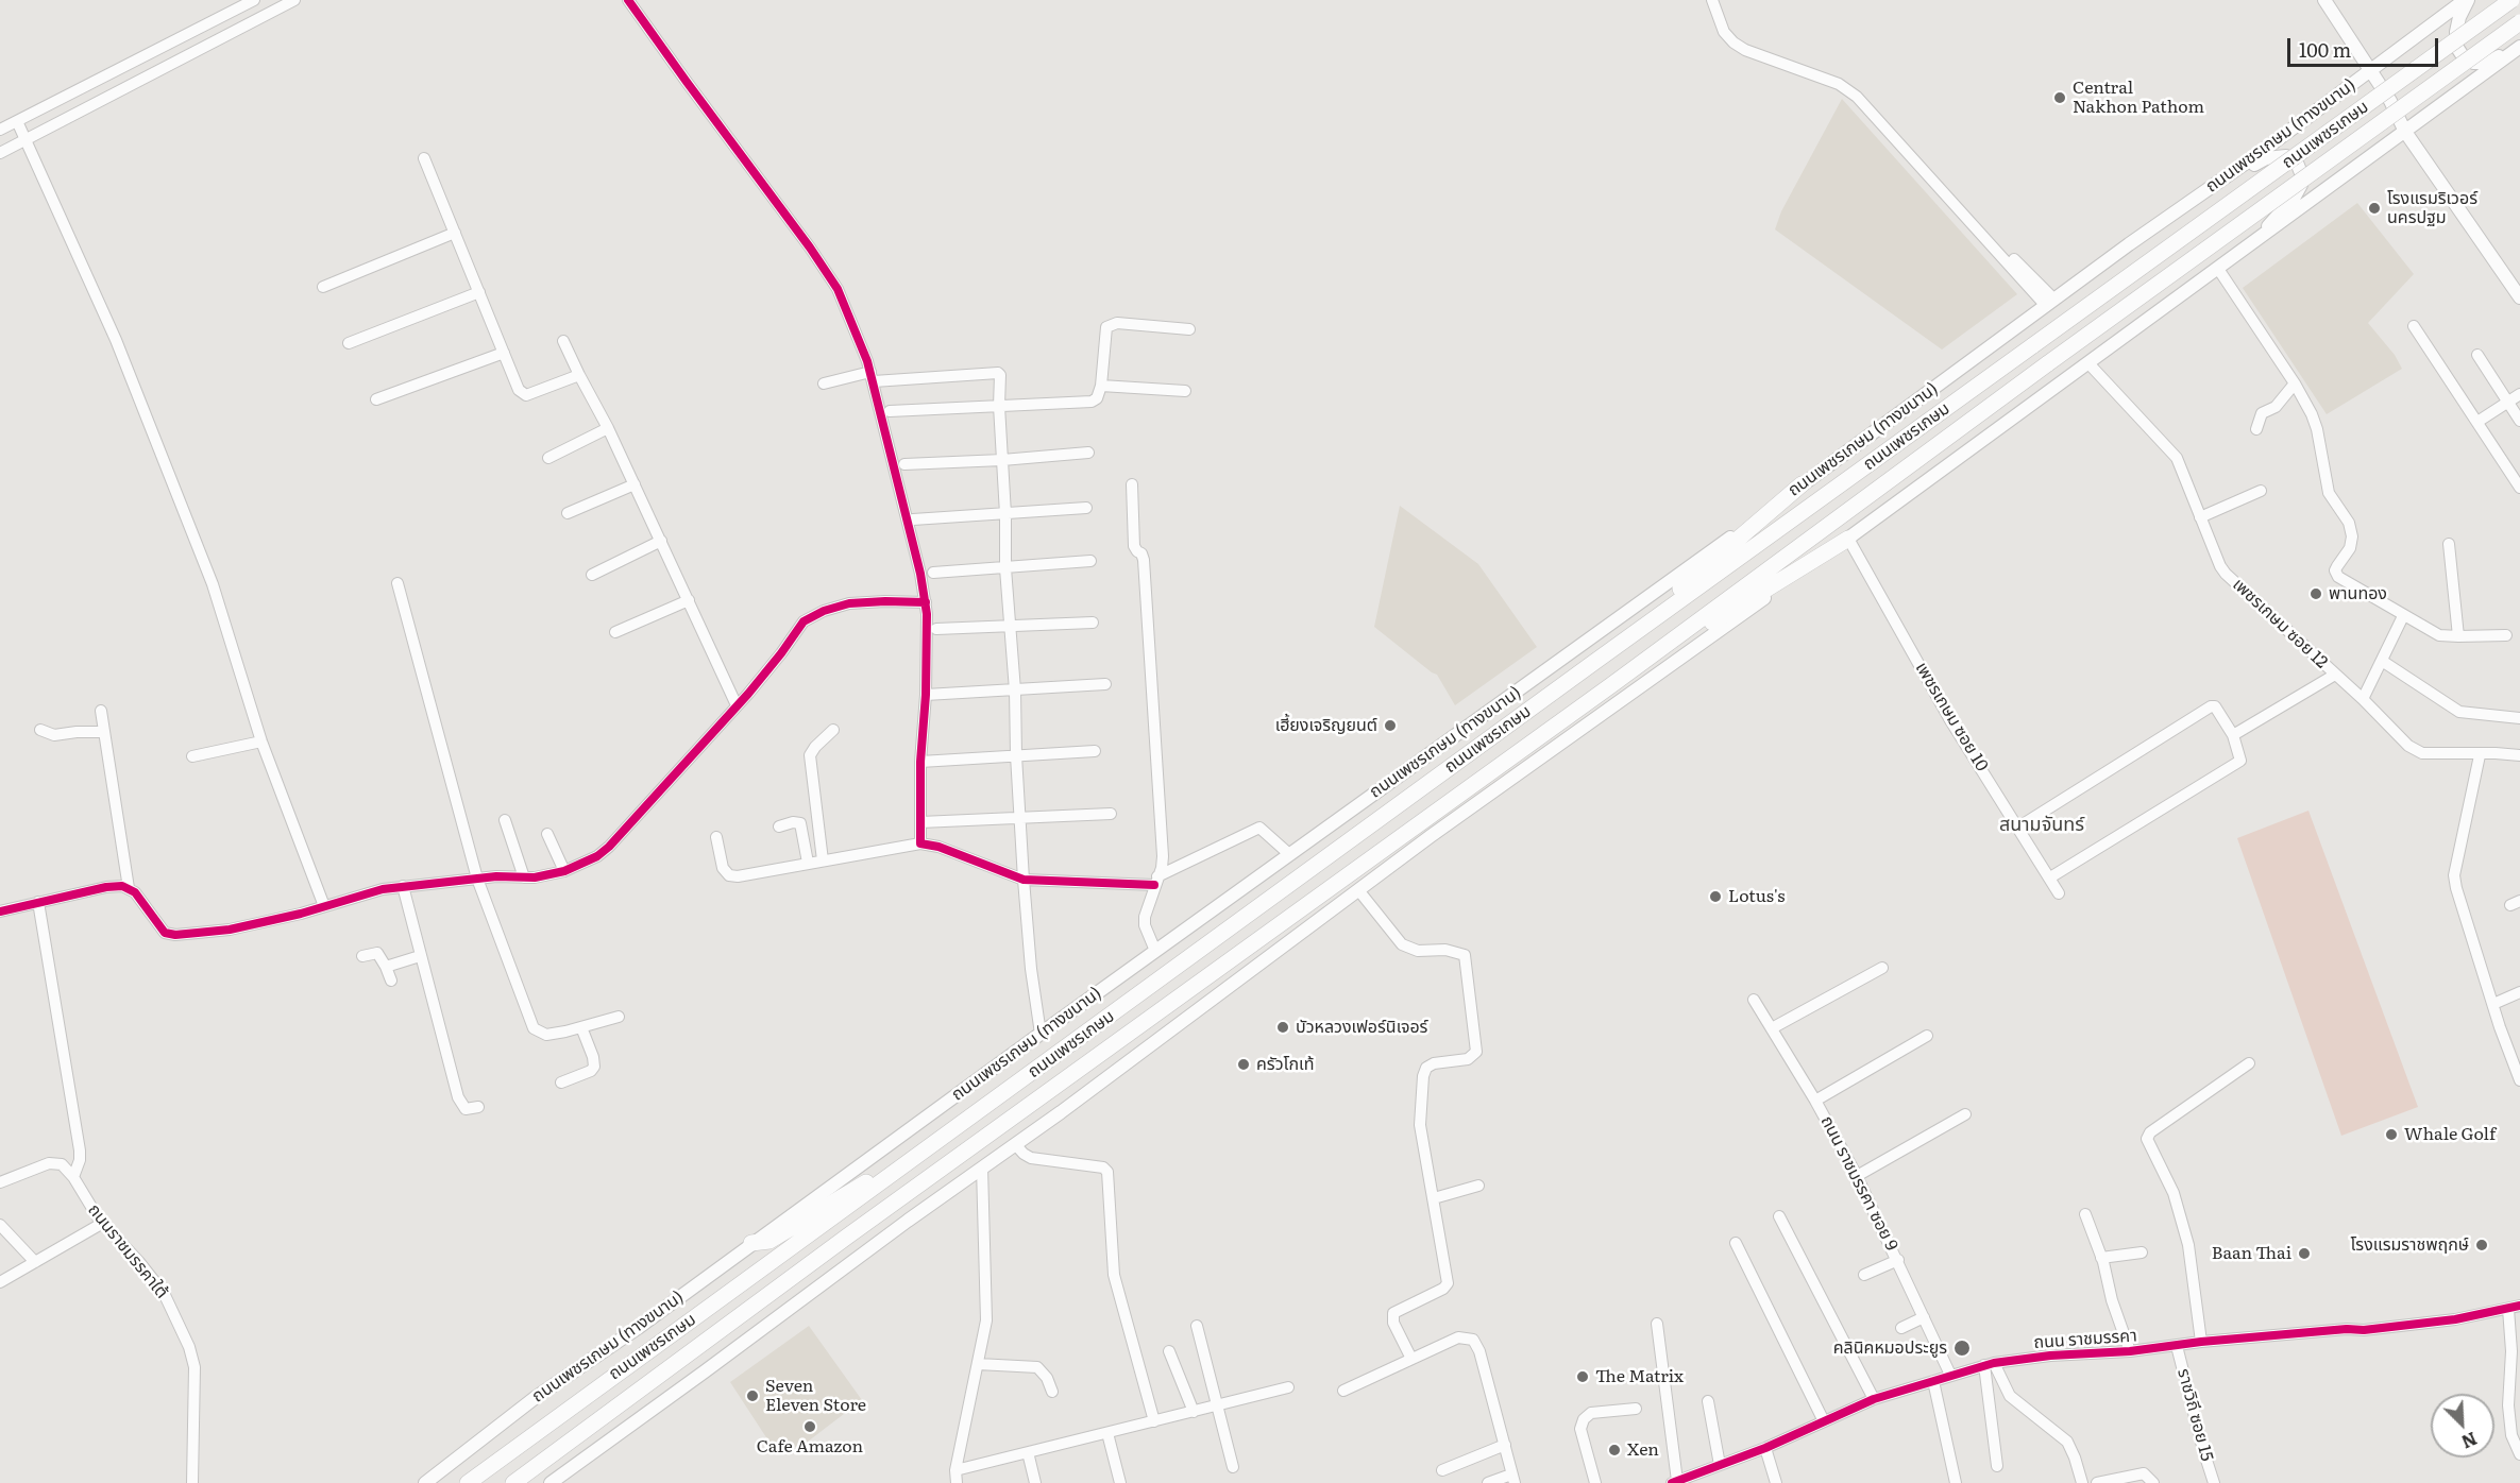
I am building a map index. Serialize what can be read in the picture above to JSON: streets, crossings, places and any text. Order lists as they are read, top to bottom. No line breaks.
{"streets":{"highway":["ถนนเพชรเกษม"],"main road":["ถนนเพชรเกษม (ทางขนาน)"],"street":["เพชรเกษม ซอย 12","เพชรเกษม ซอย 10","ถนน ราชมรรคา ซอย 9","ถนนราชมรรคาใต้","ถนน ราชมรรคา","ราชวิถี ซอย 15"]},"crossings":[["ถนน ราชมรรคา ซอย 9","ถนน ราชมรรคา"],["ถนน ราชมรรคา","ราชวิถี ซอย 15"]],"districts":["สนามจันทร์"],"places":["Central Nakhon Pathom","โรงแรมริเวอร์ นครปฐม","พานทอง","เฮี้ยงเจริญยนต์","Lotus's","บัวหลวงเฟอร์นิเจอร์","ครัวโกเท้","Whale Golf","โรงแรมราชพฤกษ์","Baan Thai","คลินิคหมอประยูร","The Matrix","Seven Eleven Store","Cafe Amazon","Xen"],"scale_bar":"100 m","north":"bottom right"}
